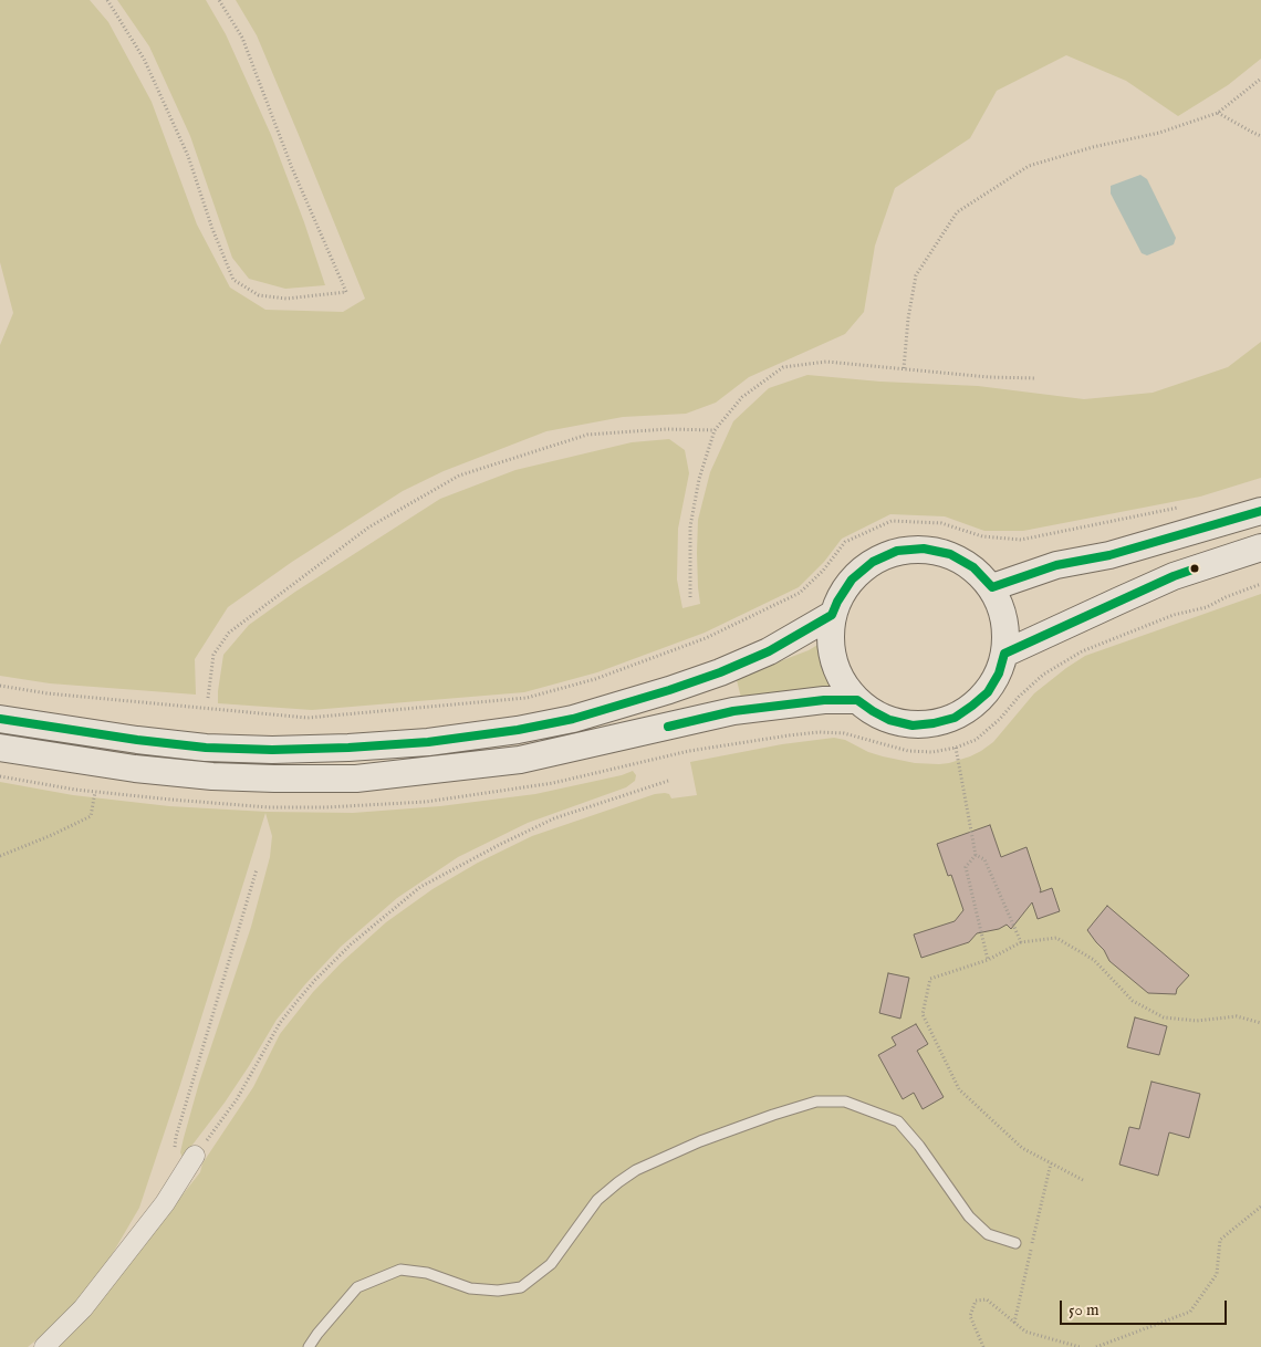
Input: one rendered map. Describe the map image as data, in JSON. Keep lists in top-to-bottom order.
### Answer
{
  "scale_bar": "50 m"
}
